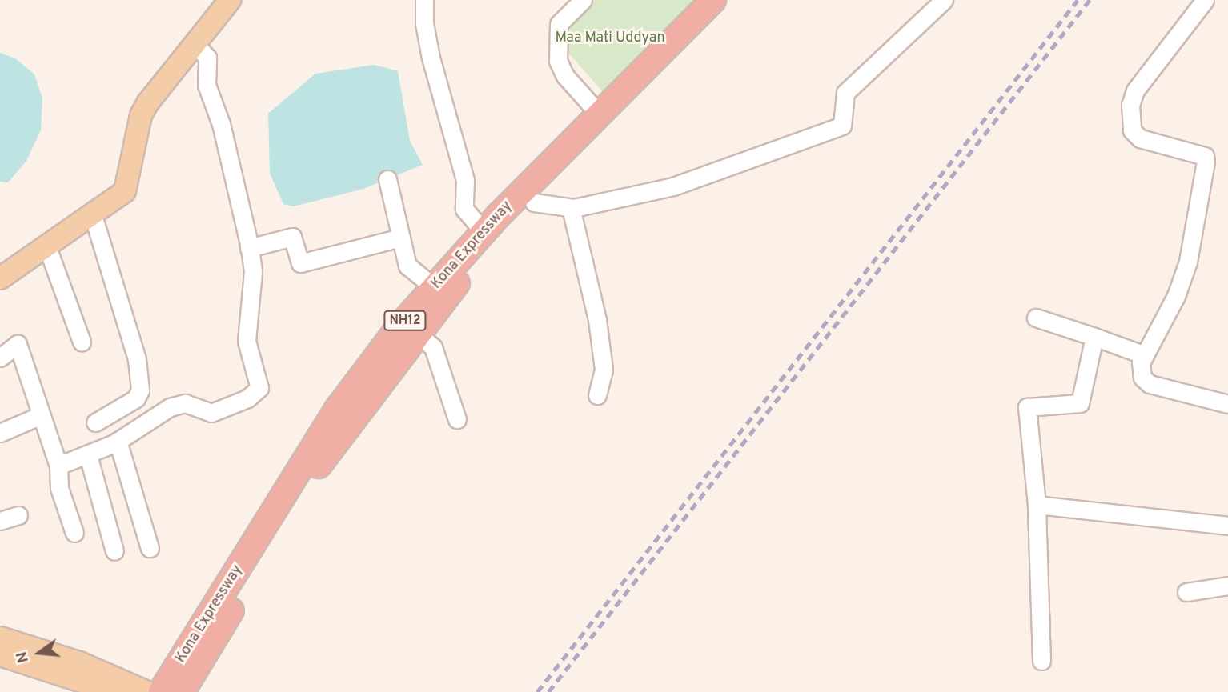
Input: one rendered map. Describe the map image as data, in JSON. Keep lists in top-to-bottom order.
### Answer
{
  "streets": {
    "highway": ["Kona Expressway", "NH12"]
  },
  "parks": ["Maa Mati Uddyan"],
  "north": "left"
}
